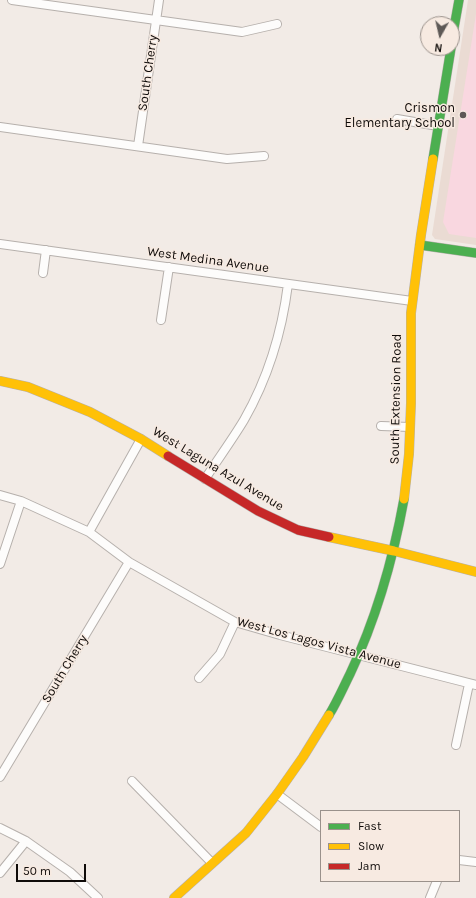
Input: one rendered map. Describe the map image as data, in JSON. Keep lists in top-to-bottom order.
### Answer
{
  "streets": {
    "street": [
      "South Cherry",
      "West Medina Avenue",
      "South Extension Road",
      "West Laguna Azul Avenue",
      "West Los Lagos Vista Avenue"
    ]
  },
  "crossings": [
    ["South Cherry", "West Los Lagos Vista Avenue"],
    ["West Medina Avenue", "South Extension Road"],
    ["South Extension Road", "West Laguna Azul Avenue"],
    ["South Extension Road", "West Los Lagos Vista Avenue"]
  ],
  "places": ["Crismon Elementary School"],
  "legend": ["Fast", "Slow", "Jam"],
  "scale_bar": "50 m",
  "north": "bottom"
}
